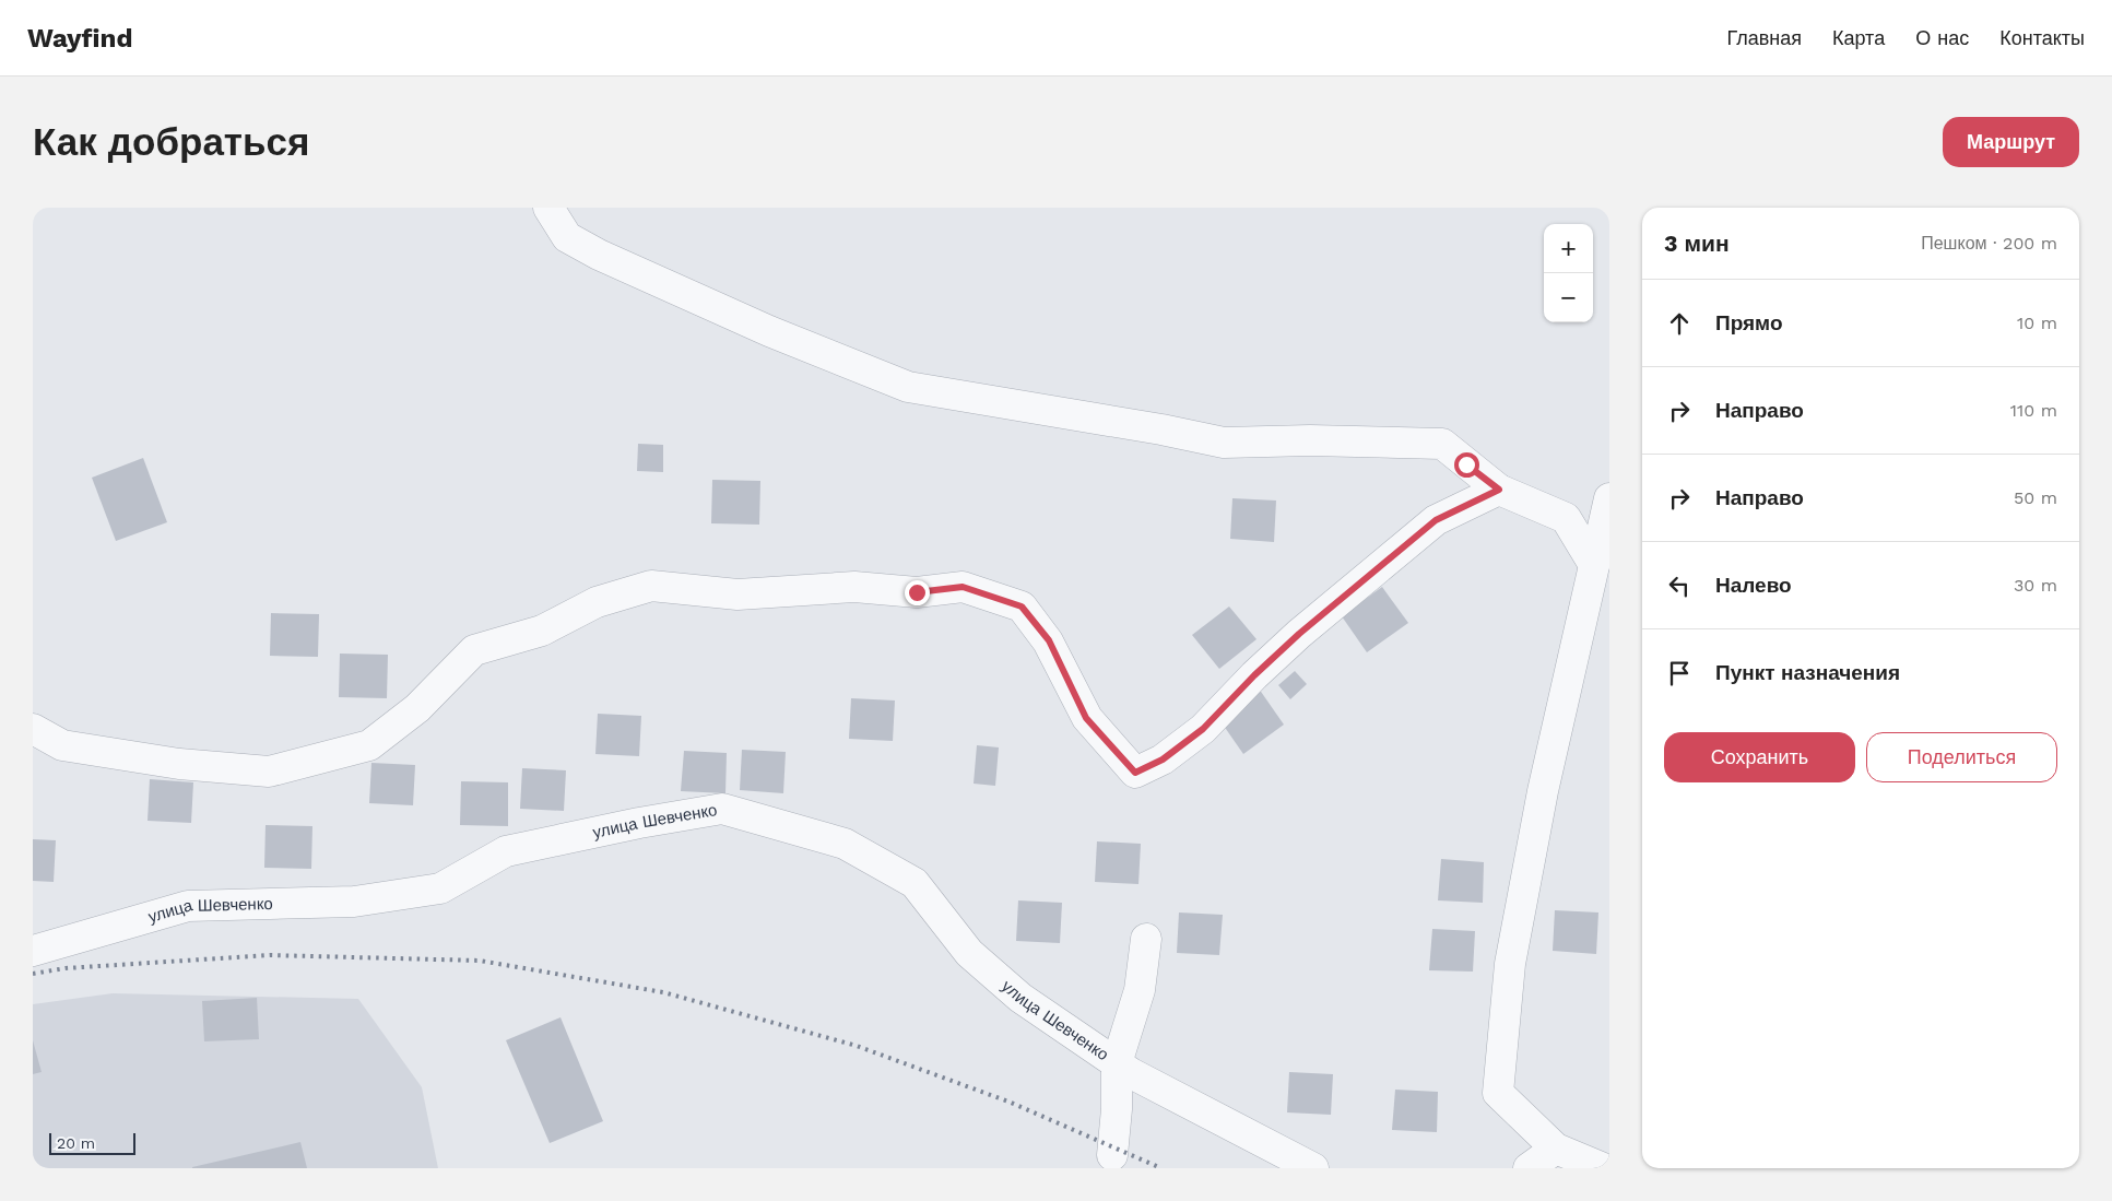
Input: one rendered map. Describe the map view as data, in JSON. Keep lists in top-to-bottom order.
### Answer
{
  "streets": {
    "street": ["улица Шевченко"]
  },
  "scale_bar": "20 m",
  "page": {
    "header": "Wayfind",
    "nav": [
      "Главная",
      "Карта",
      "О нас",
      "Контакты"
    ],
    "buttons": [
      "Маршрут",
      ["Сохранить", "Поделиться"]
    ],
    "title": "Как добраться",
    "heading": ["3 мин", "Пешком · 200 m"],
    "map_buttons": ["+", "−"],
    "list": [
      ["Прямо", "10 m"],
      ["Направо", "110 m"],
      ["Направо", "50 m"],
      ["Налево", "30 m"],
      "Пункт назначения"
    ],
    "scale": "20 m"
  }
}
